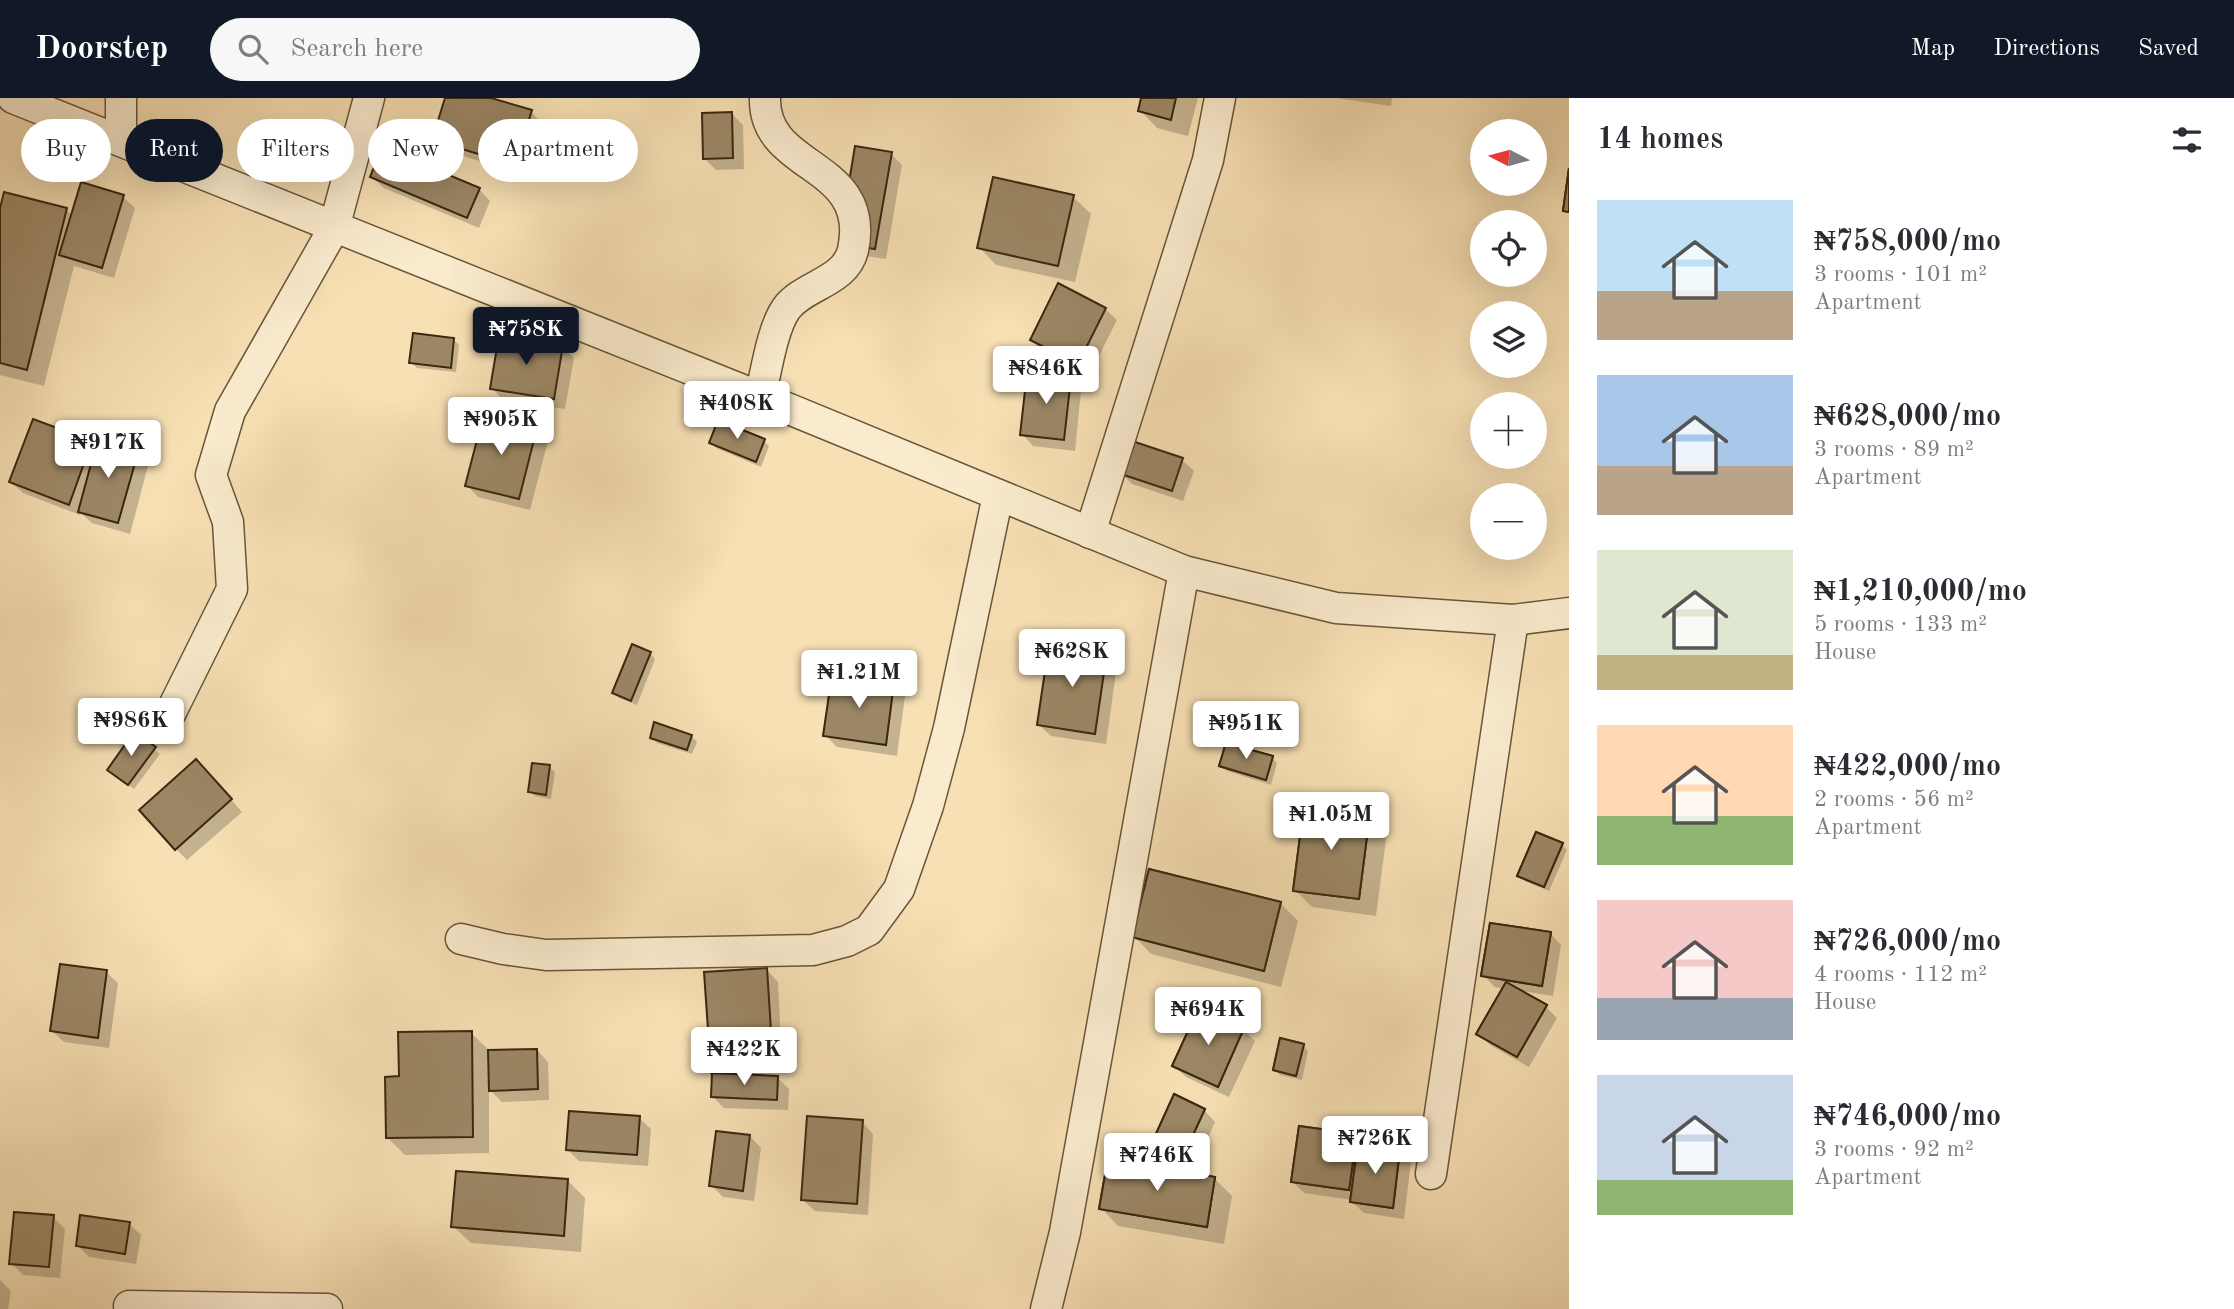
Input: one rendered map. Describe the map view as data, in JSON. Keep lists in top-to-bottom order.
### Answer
{
  "north": "left",
  "page": {
    "header": "Doorstep",
    "search": "Search here",
    "nav": ["Map", "Directions", "Saved"],
    "heading": "14 homes",
    "map_buttons": ["+", "−"],
    "chip": [
      "Buy",
      "Rent",
      "Filters",
      "New",
      "Apartment"
    ],
    "list": [
      {
        "name": "₦758,000/mo",
        "note": "3 rooms · 101 m² · Apartment"
      },
      {
        "name": "₦628,000/mo",
        "note": "3 rooms · 89 m² · Apartment"
      },
      {
        "name": "₦1,210,000/mo",
        "note": "5 rooms · 133 m² · House"
      },
      {
        "name": "₦422,000/mo",
        "note": "2 rooms · 56 m² · Apartment"
      },
      {
        "name": "₦726,000/mo",
        "note": "4 rooms · 112 m² · House"
      },
      {
        "name": "₦746,000/mo",
        "note": "3 rooms · 92 m² · Apartment"
      }
    ],
    "price": [
      "₦758K",
      "₦846K",
      "₦408K",
      "₦905K",
      "₦917K",
      "₦628K",
      "₦1.21M",
      "₦986K",
      "₦951K",
      "₦1.05M",
      "₦694K",
      "₦422K",
      "₦726K",
      "₦746K"
    ]
  }
}
